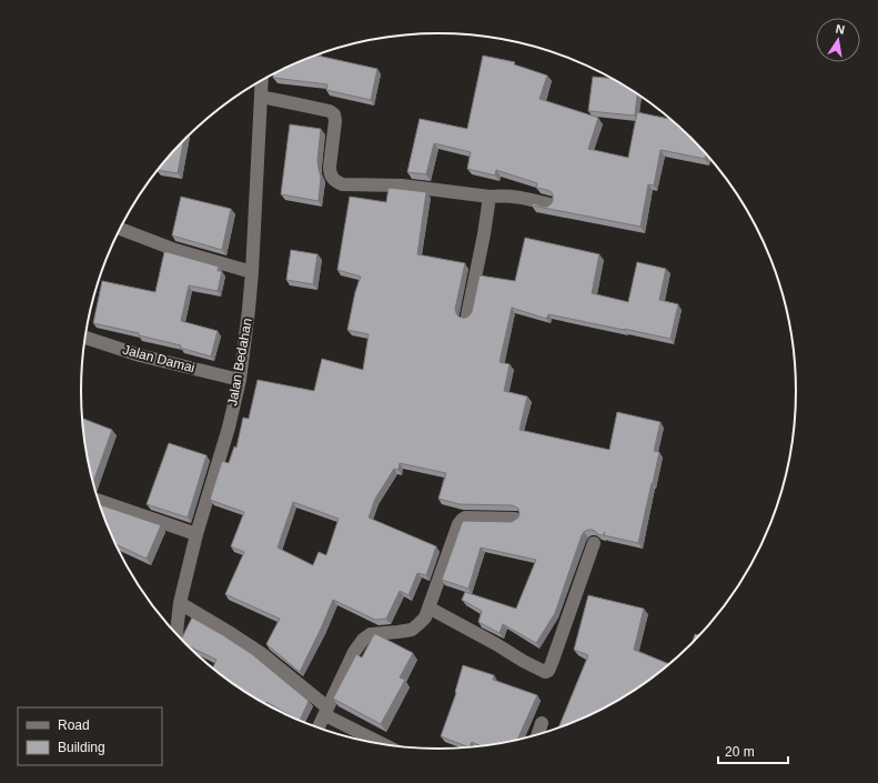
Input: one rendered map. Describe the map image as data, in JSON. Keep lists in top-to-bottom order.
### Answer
{
  "streets": {
    "street": ["Jalan Damai", "Jalan Bedahan"]
  },
  "crossings": [
    ["Jalan Damai", "Jalan Bedahan"]
  ],
  "legend": ["Road", "Building"],
  "scale_bar": "20 m",
  "north": "top"
}
